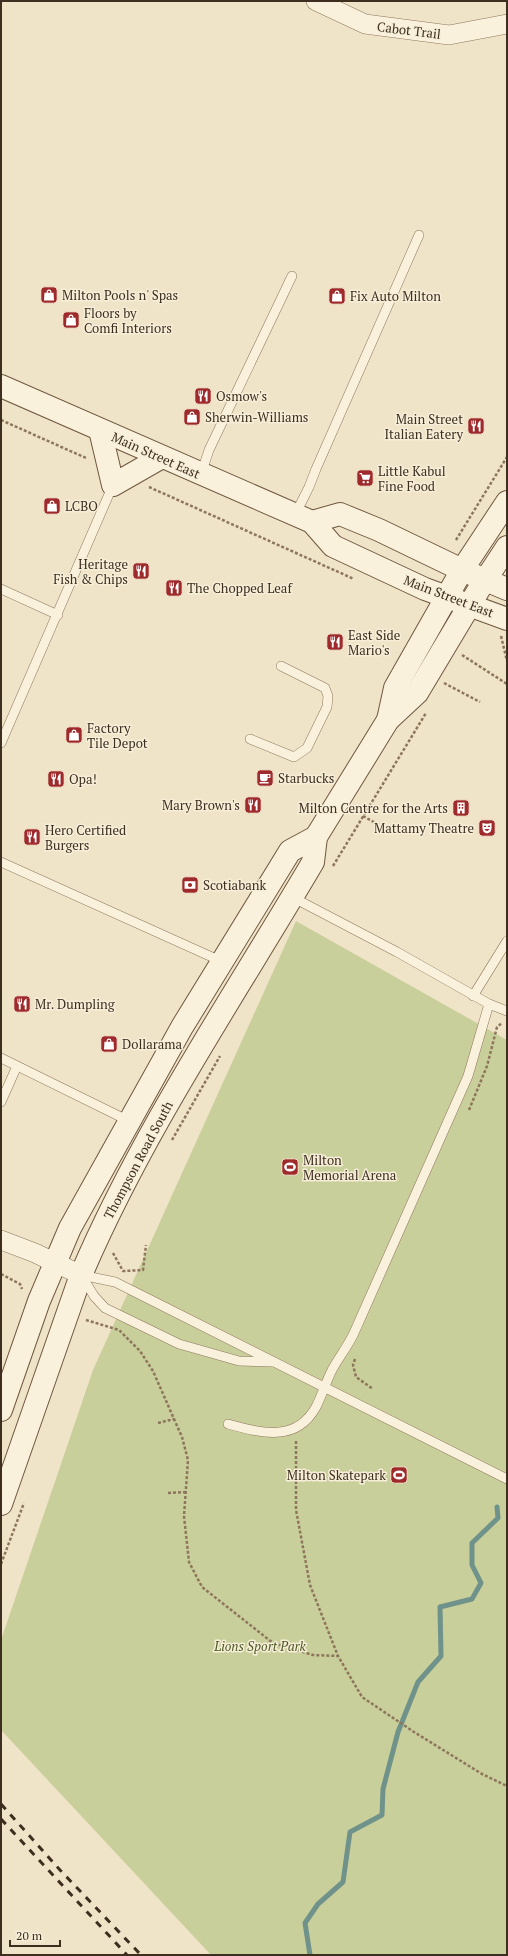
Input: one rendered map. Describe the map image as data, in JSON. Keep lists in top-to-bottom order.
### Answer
{
  "streets": {
    "main road": ["Main Street East", "Thompson Road South"],
    "street": ["Cabot Trail"]
  },
  "crossings": [
    ["Main Street East", "Thompson Road South"]
  ],
  "parks": ["Lions Sport Park"],
  "places": {
    "shop": [
      "Milton Pools n' Spas",
      "Fix Auto Milton",
      "Floors by Comfi Interiors",
      "Sherwin-Williams",
      "LCBO",
      "Factory Tile Depot",
      "Dollarama"
    ],
    "restaurant": [
      "Osmow's",
      "Main Street Italian Eatery",
      "Heritage Fish & Chips",
      "The Chopped Leaf",
      "East Side Mario's",
      "Opa!",
      "Mary Brown's",
      "Hero Certified Burgers",
      "Mr. Dumpling"
    ],
    "supermarket": ["Little Kabul Fine Food"],
    "cafe": ["Starbucks"],
    "building": ["Milton Centre for the Arts"],
    "theatre": ["Mattamy Theatre"],
    "bank": ["Scotiabank"],
    "sports": ["Milton Memorial Arena", "Milton Skatepark"]
  },
  "scale_bar": "20 m"
}
